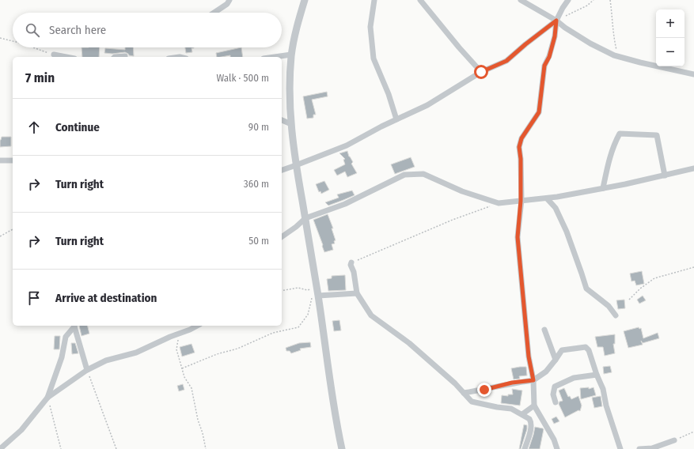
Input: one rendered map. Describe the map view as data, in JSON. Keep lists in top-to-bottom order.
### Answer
{
  "page": {
    "map_buttons": ["+", "−"],
    "search": "Search here",
    "heading": ["7 min", "Walk · 500 m"],
    "list": [
      ["Continue", "90 m"],
      ["Turn right", "360 m"],
      ["Turn right", "50 m"],
      "Arrive at destination"
    ]
  }
}
